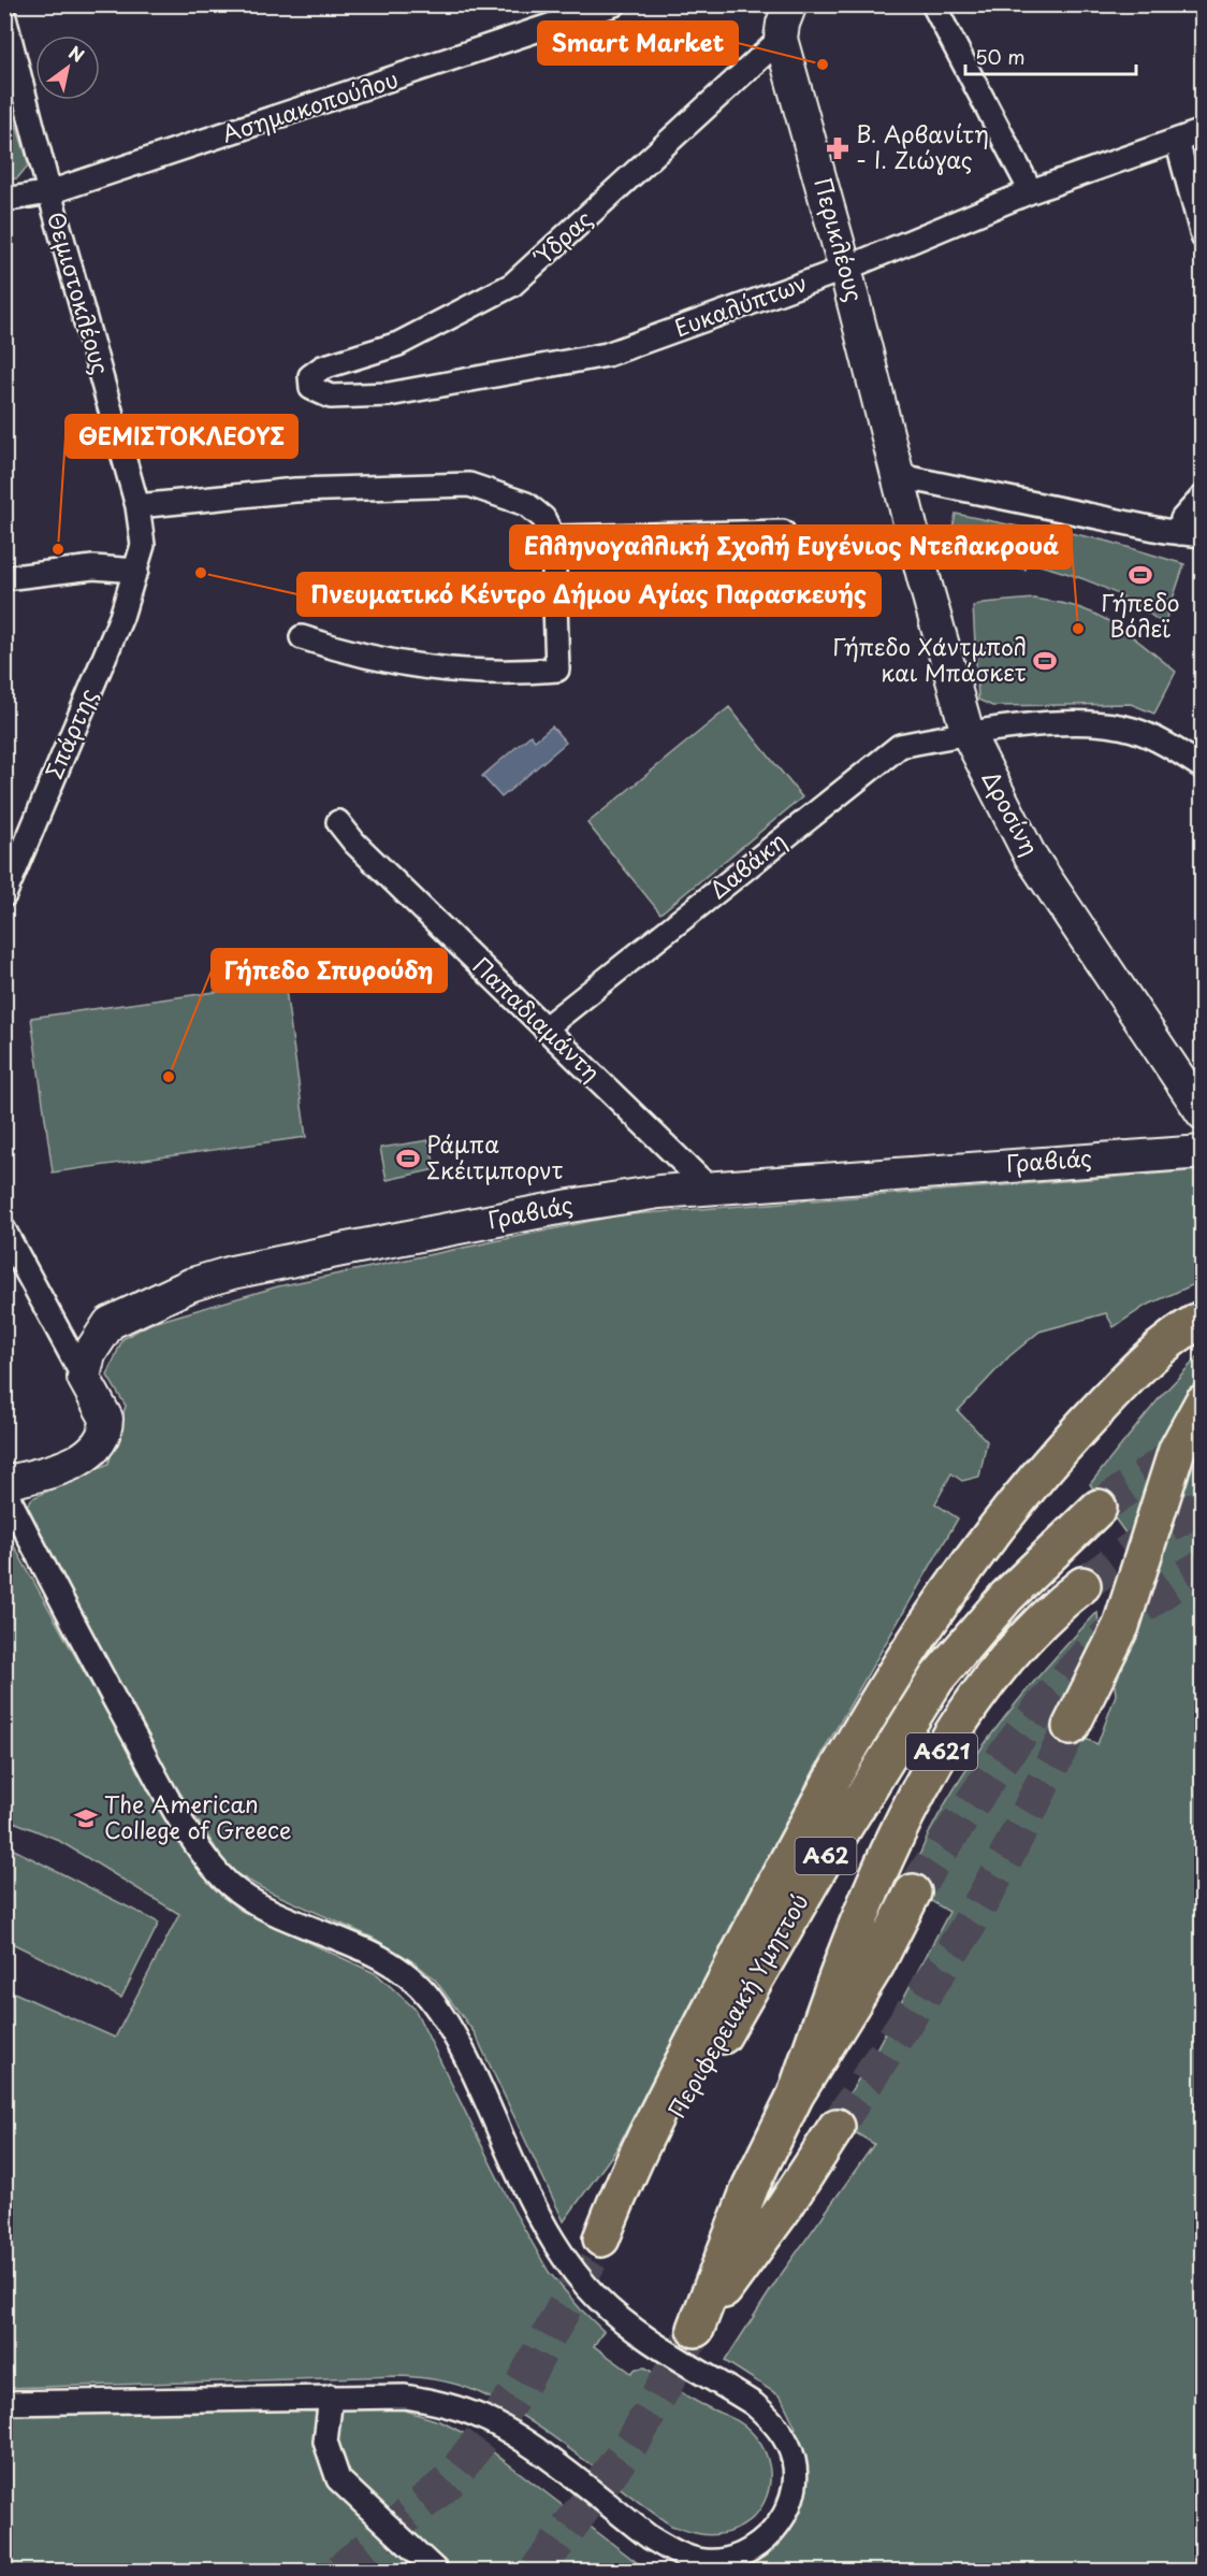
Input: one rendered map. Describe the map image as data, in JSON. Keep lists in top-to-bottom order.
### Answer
{
  "streets": {
    "highway": ["Α621", "Α62", "Περιφερειακή Υμηττού"],
    "street": [
      "Ασημακοπούλου",
      "Ύδρας",
      "Περικλέους",
      "Θεμιστοκλέους",
      "Ευκαλύπτων",
      "Σπάρτης",
      "Δροσίνη",
      "Δαβάκη",
      "Παπαδιαμάντη",
      "Γραβιάς"
    ]
  },
  "crossings": [
    ["Ασημακοπούλου", "Θεμιστοκλέους"],
    ["Ύδρας", "Περικλέους"],
    ["Ύδρας", "Ευκαλύπτων"],
    ["Περικλέους", "Ευκαλύπτων"],
    ["Περικλέους", "Δροσίνη"],
    ["Θεμιστοκλέους", "Σπάρτης"],
    ["Δροσίνη", "Δαβάκη"],
    ["Δαβάκη", "Παπαδιαμάντη"],
    ["Παπαδιαμάντη", "Γραβιάς"]
  ],
  "places": {
    "other": [
      "Smart Market",
      "ΘΕΜΙΣΤΟΚΛΕΟΥΣ",
      "Πνευματικό Κέντρο Δήμου Αγίας Παρασκευής",
      "Ελληνογαλλική Σχολή Ευγένιος Ντελακρουά",
      "Γήπεδο Σπυρούδη"
    ],
    "pharmacy": ["Β. Αρβανίτη - Ι. Ζιώγας"],
    "sports": ["Γήπεδο Βόλεϊ", "Γήπεδο Χάντμπολ και Μπάσκετ", "Ράμπα Σκέιτμπορντ"],
    "school or university": ["The American College of Greece"]
  },
  "scale_bar": "50 m",
  "north": "top right"
}
